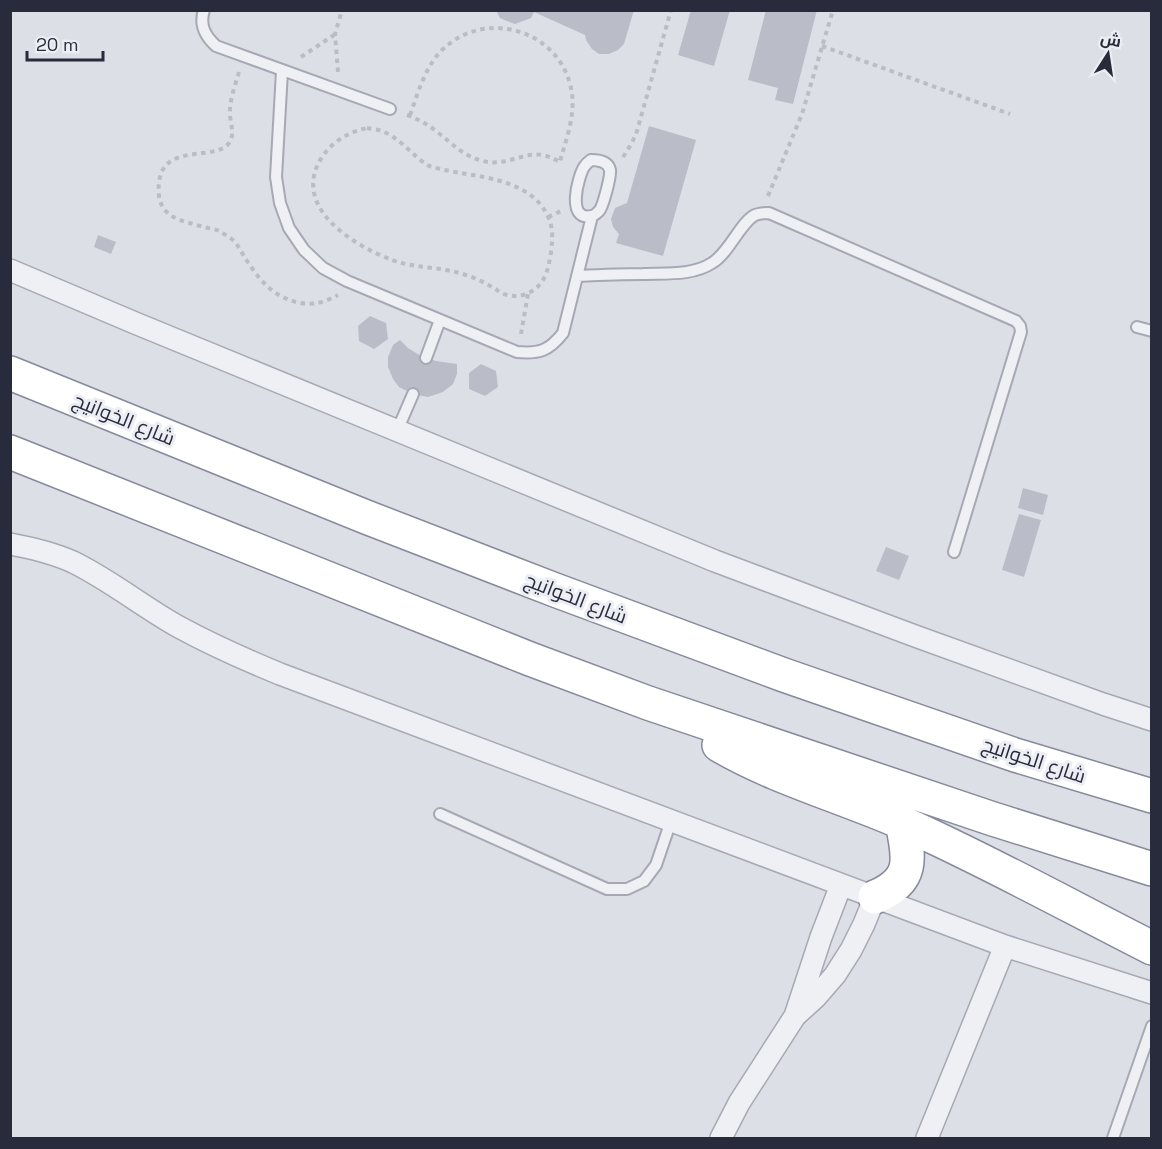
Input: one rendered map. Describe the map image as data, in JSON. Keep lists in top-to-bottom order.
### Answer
{
  "streets": {
    "highway": ["شارع الخوانيج"]
  },
  "scale_bar": "20 m",
  "north": "top"
}
